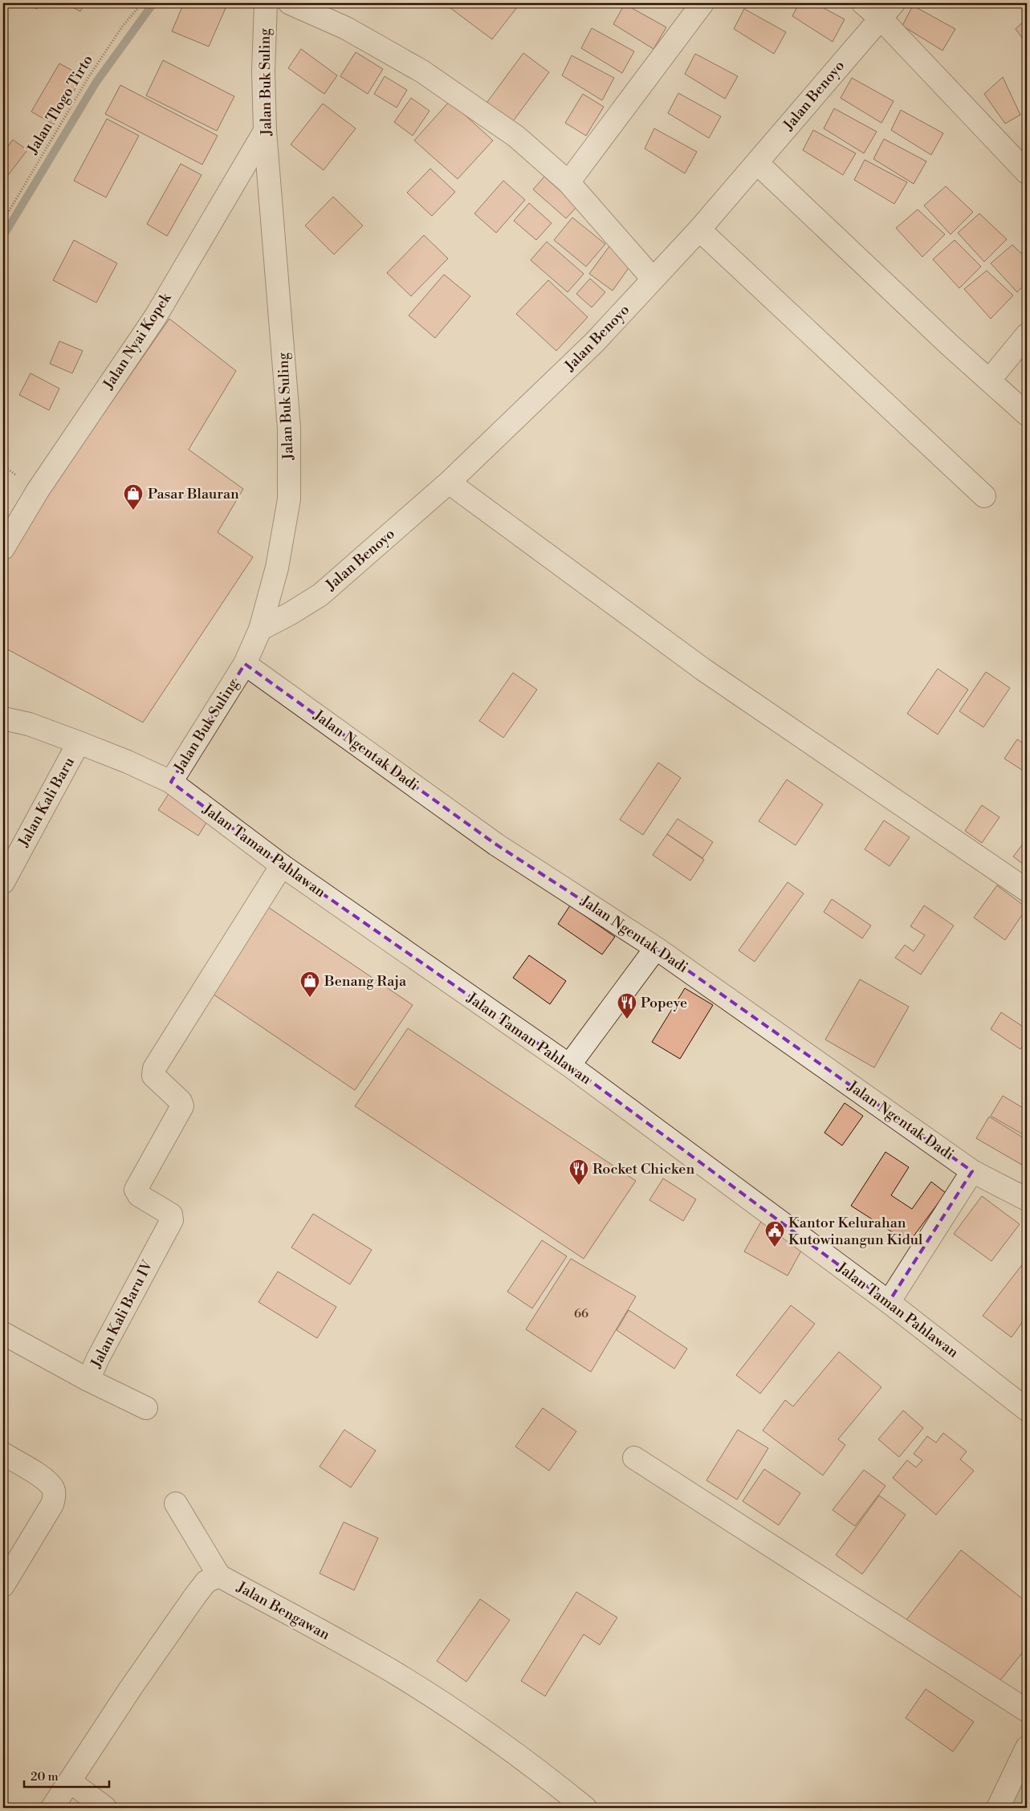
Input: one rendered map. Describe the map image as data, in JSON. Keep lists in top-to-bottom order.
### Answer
{
  "streets": {
    "street": [
      "Jalan Buk Suling",
      "Jalan Benoyo",
      "Jalan Nyai Kopek",
      "Jalan Ngentak Dadi",
      "Jalan Kali Baru",
      "Jalan Taman Pahlawan",
      "Jalan Kali Baru IV",
      "Jalan Bengawan"
    ],
    "path": ["Jalan Tlogo Tirto"]
  },
  "crossings": [
    ["Jalan Buk Suling", "Jalan Benoyo"],
    ["Jalan Buk Suling", "Jalan Nyai Kopek"],
    ["Jalan Buk Suling", "Jalan Ngentak Dadi"],
    ["Jalan Buk Suling", "Jalan Taman Pahlawan"],
    ["Jalan Kali Baru", "Jalan Taman Pahlawan"],
    ["Jalan Taman Pahlawan", "Jalan Kali Baru IV"]
  ],
  "places": {
    "shop": ["Pasar Blauran", "Benang Raja"],
    "restaurant": ["Popeye", "Rocket Chicken"],
    "public building": ["Kantor Kelurahan Kutowinangun Kidul"]
  },
  "house_numbers": ["66"],
  "scale_bar": "20 m"
}
